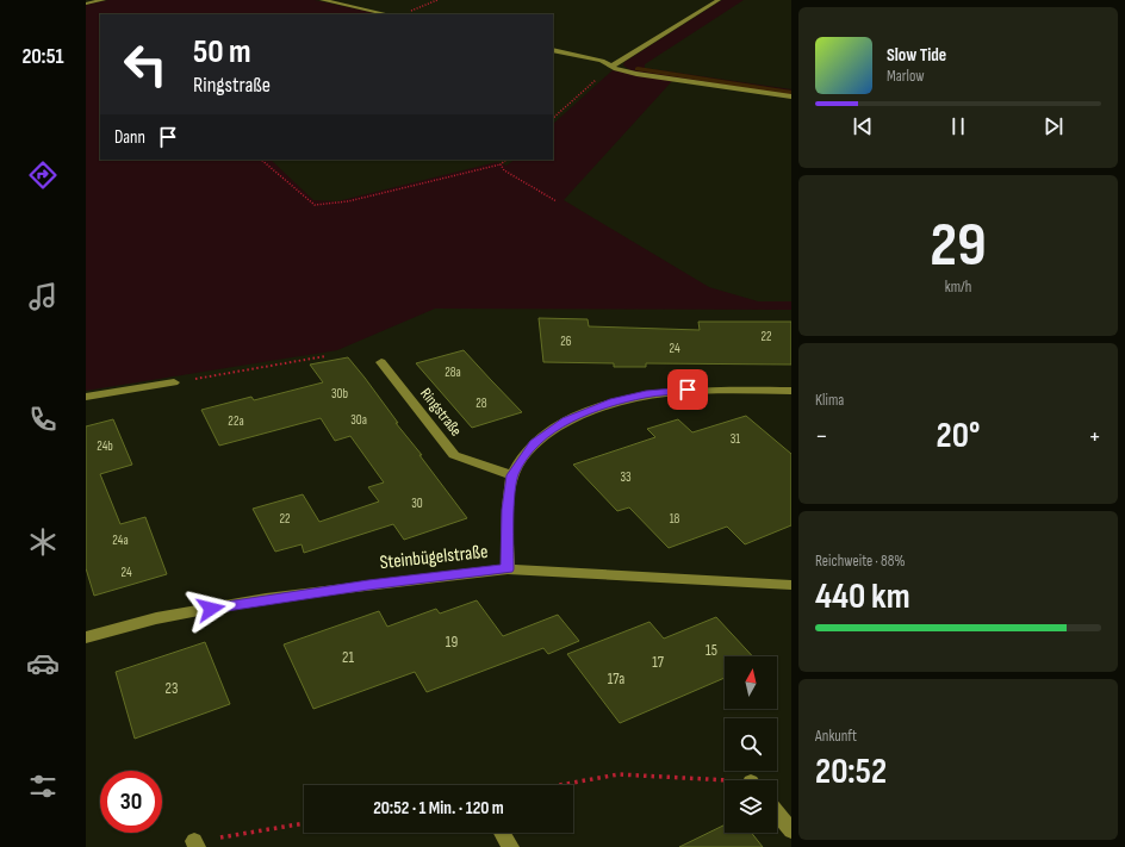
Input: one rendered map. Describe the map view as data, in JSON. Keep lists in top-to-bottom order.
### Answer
{
  "streets": {
    "street": ["Ringstraße", "Steinbügelstraße"]
  },
  "house_numbers": [
    "22",
    "26",
    "24",
    "28a",
    "30b",
    "28",
    "30a",
    "22a",
    "31",
    "24b",
    "33",
    "30",
    "22",
    "18",
    "24a",
    "24",
    "19",
    "15",
    "21",
    "17",
    "17a",
    "23"
  ],
  "north": "top",
  "page": {
    "tabs": "20:51",
    "turn": ["50 m", "Ringstraße"],
    "song": ["Slow Tide", "Marlow"],
    "then": "Dann",
    "tile": [
      ["29", "km/h"],
      "Klima",
      ["Reichweite · 88%", "440 km"],
      ["Ankunft", "20:52"]
    ],
    "heat": ["−", "20°", "+"],
    "limit": "30",
    "trip": "20:52 · 1 Min. · 120 m"
  }
}
